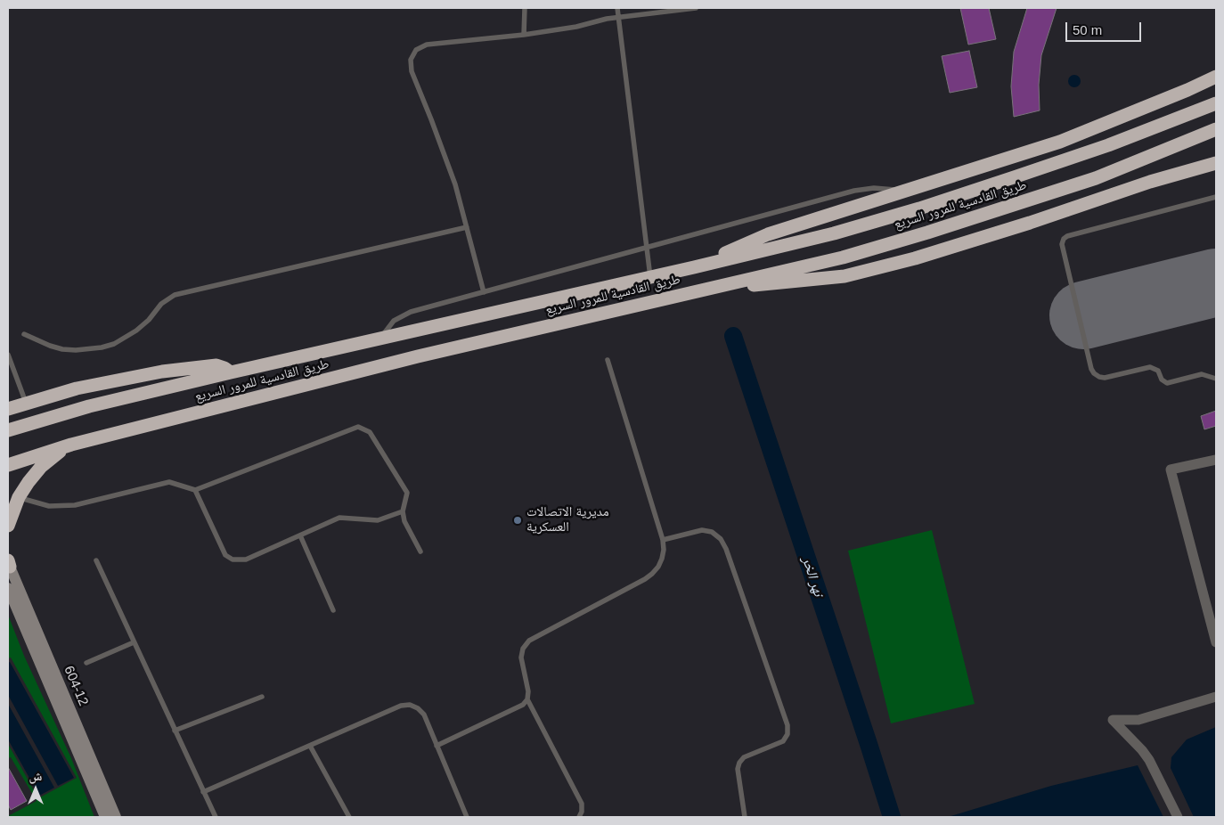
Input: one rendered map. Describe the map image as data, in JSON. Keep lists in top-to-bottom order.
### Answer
{
  "streets": {
    "highway": ["طريق القادسية للمرور السريع"],
    "main road": ["604-12"]
  },
  "water": ["نهر الخر"],
  "places": ["مديرية الاتصالات العسكرية"],
  "scale_bar": "50 m",
  "north": "top"
}
